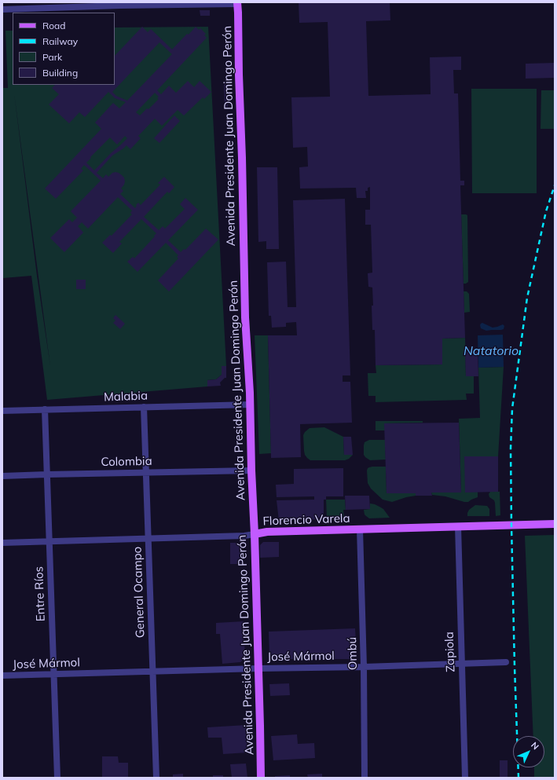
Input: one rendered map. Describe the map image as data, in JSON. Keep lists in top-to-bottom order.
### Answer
{
  "streets": {
    "main road": ["Avenida Presidente Juan Domingo Perón", "Florencio Varela"],
    "street": [
      "Malabia",
      "Colombia",
      "General Ocampo",
      "Entre Ríos",
      "Zapiola",
      "Ombú",
      "José Mármol"
    ]
  },
  "crossings": [
    ["Avenida Presidente Juan Domingo Perón", "Malabia"],
    ["Avenida Presidente Juan Domingo Perón", "Colombia"],
    ["Avenida Presidente Juan Domingo Perón", "Florencio Varela"],
    ["Avenida Presidente Juan Domingo Perón", "José Mármol"],
    ["Malabia", "General Ocampo"],
    ["Malabia", "Entre Ríos"],
    ["Colombia", "General Ocampo"],
    ["Colombia", "Entre Ríos"],
    ["Florencio Varela", "General Ocampo"],
    ["Florencio Varela", "Entre Ríos"],
    ["Florencio Varela", "Zapiola"],
    ["Florencio Varela", "Ombú"],
    ["General Ocampo", "José Mármol"],
    ["Entre Ríos", "José Mármol"],
    ["Zapiola", "José Mármol"],
    ["Ombú", "José Mármol"]
  ],
  "water": ["Natatorio"],
  "legend": [
    "Road",
    "Railway",
    "Park",
    "Building"
  ],
  "north": "top right"
}
